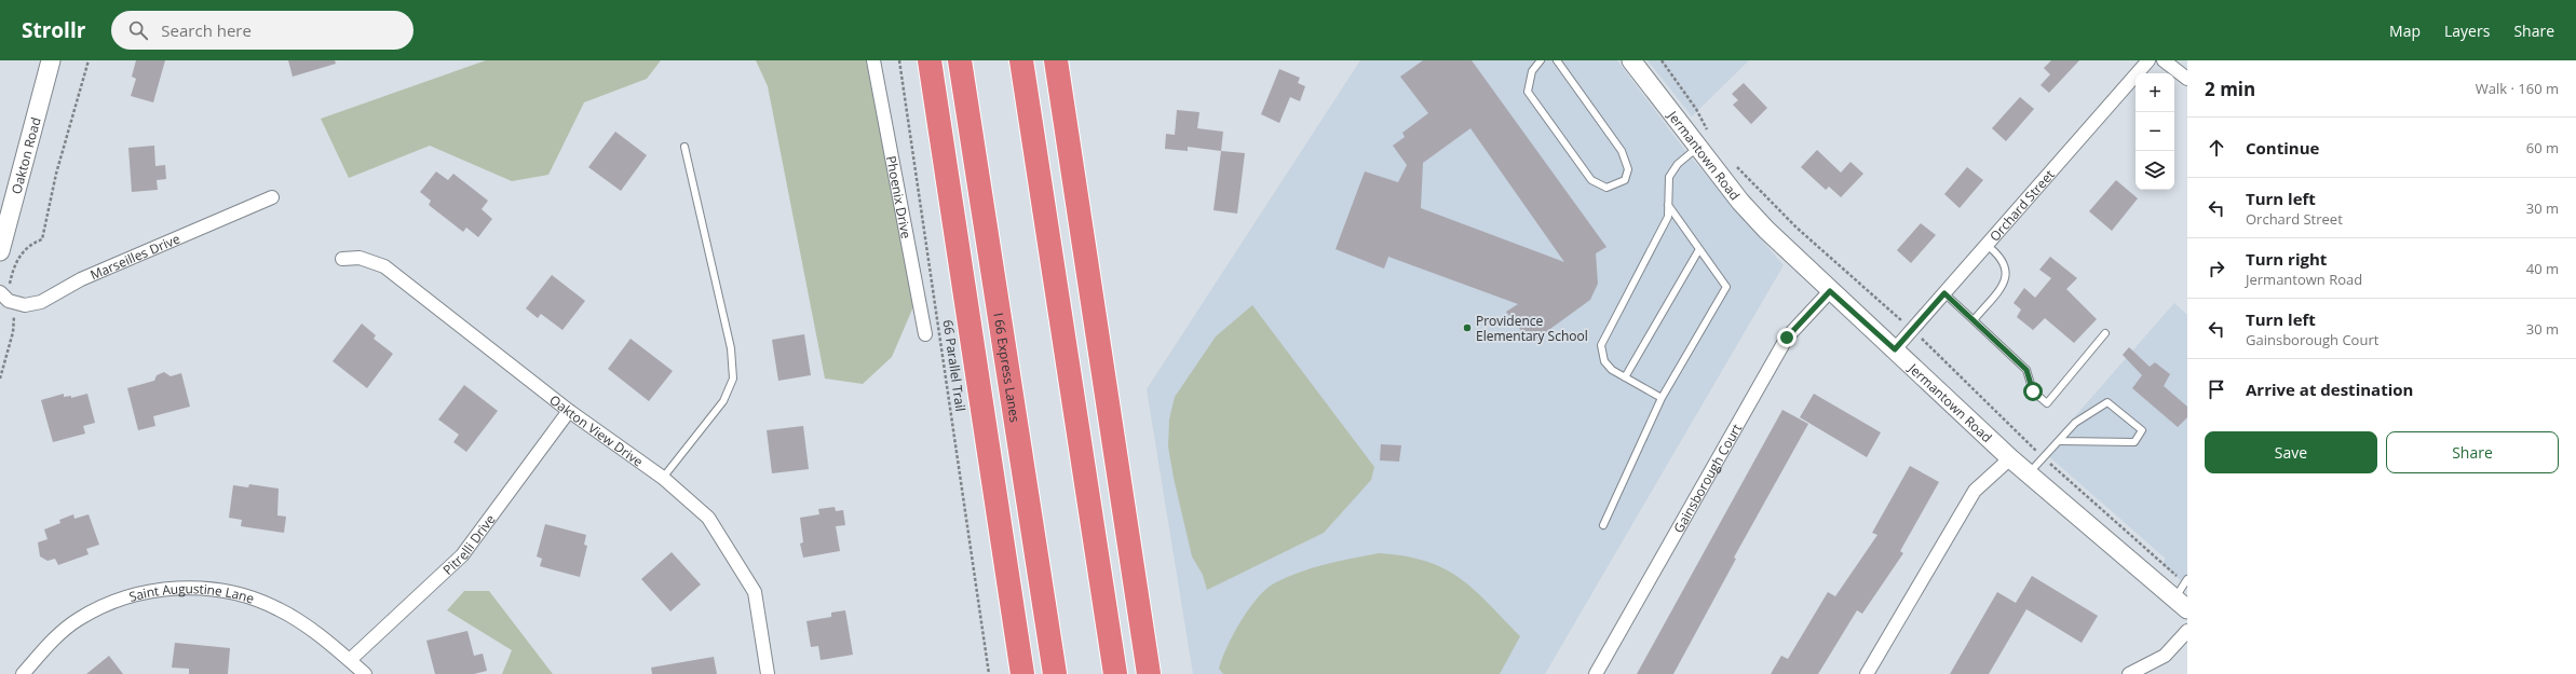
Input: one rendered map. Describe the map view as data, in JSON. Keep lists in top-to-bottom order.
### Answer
{
  "streets": {
    "highway": ["I 66 Express Lanes"],
    "main road": ["Oakton Road", "Jermantown Road"],
    "street": [
      "Phoenix Drive",
      "Orchard Street",
      "Marseilles Drive",
      "Oakton View Drive",
      "Gainsborough Court",
      "Pitrelli Drive",
      "Saint Augustine Lane"
    ],
    "path": ["66 Parallel Trail"]
  },
  "crossings": [
    ["Jermantown Road", "Orchard Street"],
    ["Jermantown Road", "Gainsborough Court"],
    ["Oakton View Drive", "Pitrelli Drive"],
    ["Pitrelli Drive", "Saint Augustine Lane"]
  ],
  "places": ["Providence Elementary School"],
  "page": {
    "header": "Strollr",
    "search": "Search here",
    "nav": ["Map", "Layers", "Share"],
    "heading": ["2 min", "Walk · 160 m"],
    "map_buttons": ["+", "−"],
    "list": [
      ["Continue", "60 m"],
      ["Turn left", "Orchard Street", "30 m"],
      ["Turn right", "Jermantown Road", "40 m"],
      ["Turn left", "Gainsborough Court", "30 m"],
      "Arrive at destination"
    ],
    "buttons": ["Save", "Share"]
  }
}
